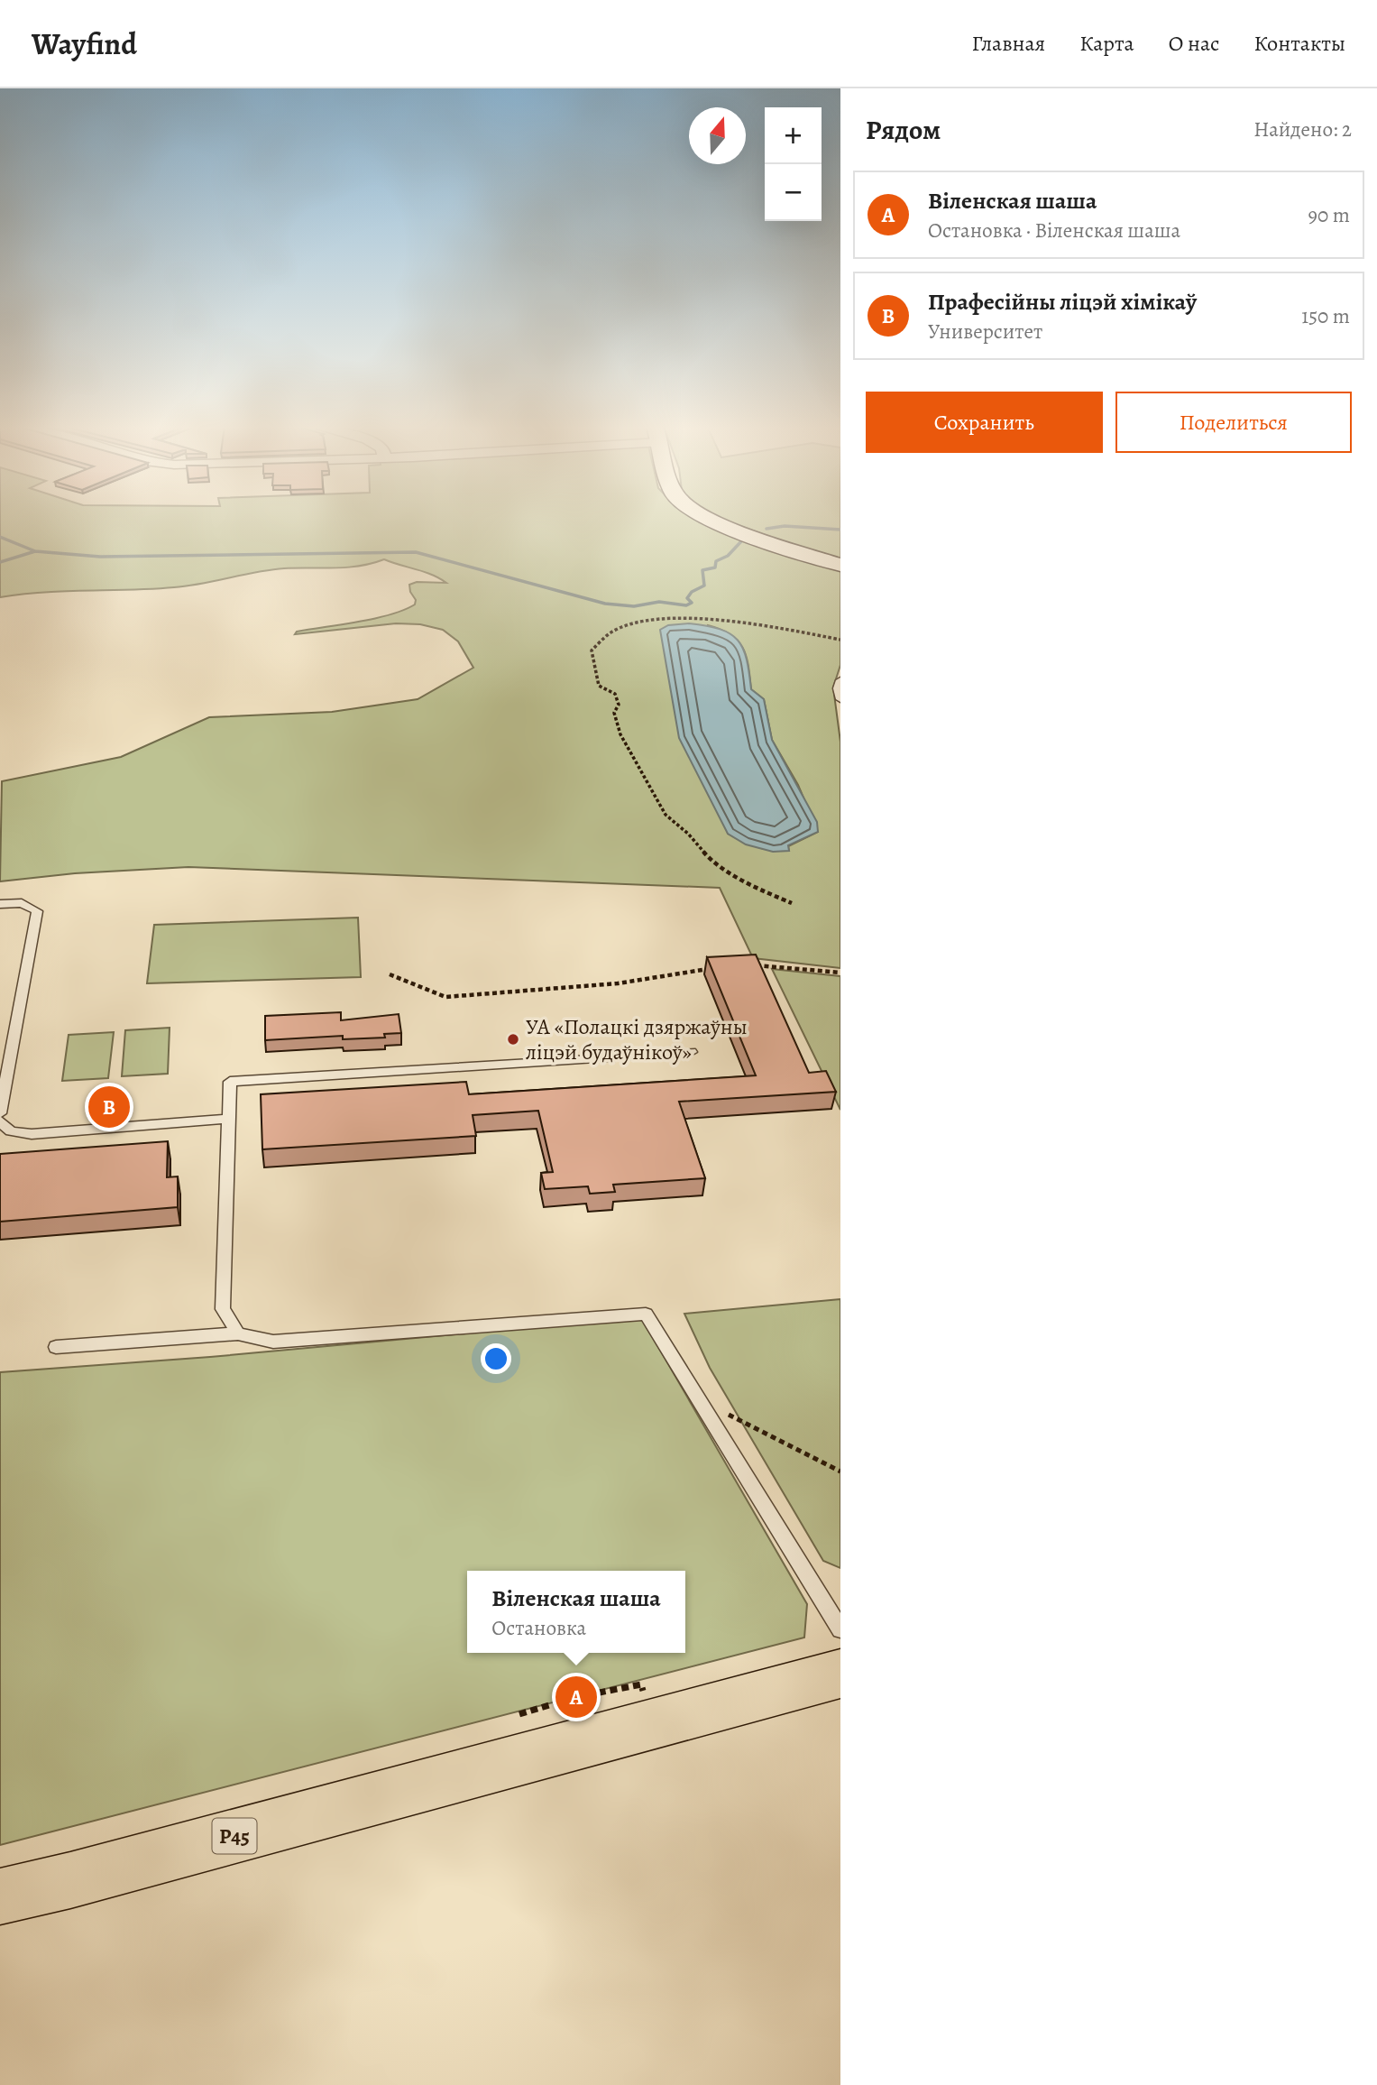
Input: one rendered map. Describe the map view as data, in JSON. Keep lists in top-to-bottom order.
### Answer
{
  "streets": {
    "main road": ["Р45"]
  },
  "places": ["УА «Полацкі дзяржаўны ліцэй будаўнікоў»"],
  "north": "top",
  "page": {
    "header": "Wayfind",
    "nav": [
      "Главная",
      "Карта",
      "О нас",
      "Контакты"
    ],
    "heading": ["Рядом", "Найдено: 2"],
    "map_buttons": ["+", "−"],
    "list": [
      {
        "mark": "A",
        "name": "Віленская шаша",
        "note": "Остановка · Віленская шаша",
        "value": "90 m"
      },
      {
        "mark": "B",
        "name": "Прафесійны ліцэй хімікаў",
        "note": "Университет",
        "value": "150 m"
      }
    ],
    "buttons": ["Сохранить", "Поделиться"],
    "pins": ["B", "A"],
    "popup": ["Віленская шаша", "Остановка"]
  }
}
